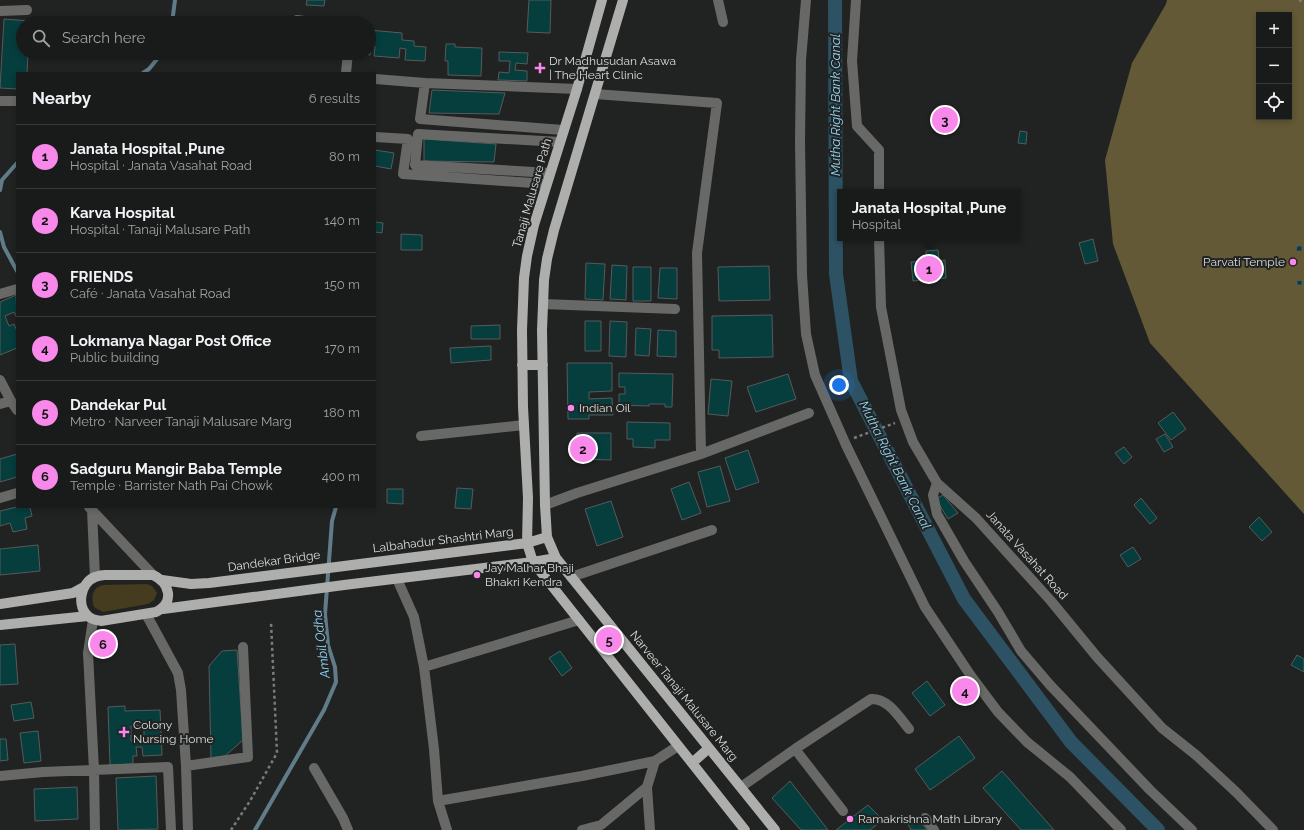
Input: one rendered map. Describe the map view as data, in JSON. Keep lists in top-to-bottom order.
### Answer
{
  "streets": {
    "main road": [
      "Tanaji Malusare Path",
      "Lalbahadur Shashtri Marg",
      "Dandekar Bridge",
      "Narveer Tanaji Malusare Marg"
    ],
    "street": ["Janata Vasahat Road"]
  },
  "crossings": [
    ["Tanaji Malusare Path", "Lalbahadur Shashtri Marg"],
    ["Lalbahadur Shashtri Marg", "Dandekar Bridge"],
    ["Lalbahadur Shashtri Marg", "Narveer Tanaji Malusare Marg"]
  ],
  "water": ["Mutha Right Bank Canal", "Ambil Odha"],
  "places": {
    "health": ["Dr Madhusudan Asawa | The Heart Clinic", "Colony Nursing Home"],
    "other": [
      "Parvati Temple",
      "Indian Oil",
      "Jay Malhar Bhaji Bhakri Kendra",
      "Ramakrishna Math Library"
    ]
  },
  "page": {
    "map_buttons": ["+", "−"],
    "search": "Search here",
    "heading": ["Nearby", "6 results"],
    "pins": [
      "3",
      "1",
      "2",
      "5",
      "6",
      "4"
    ],
    "list": [
      {
        "mark": "1",
        "name": "Janata Hospital ,Pune",
        "note": "Hospital · Janata Vasahat Road",
        "value": "80 m"
      },
      {
        "mark": "2",
        "name": "Karva Hospital",
        "note": "Hospital · Tanaji Malusare Path",
        "value": "140 m"
      },
      {
        "mark": "3",
        "name": "FRIENDS",
        "note": "Café · Janata Vasahat Road",
        "value": "150 m"
      },
      {
        "mark": "4",
        "name": "Lokmanya Nagar Post Office",
        "note": "Public building",
        "value": "170 m"
      },
      {
        "mark": "5",
        "name": "Dandekar Pul",
        "note": "Metro · Narveer Tanaji Malusare Marg",
        "value": "180 m"
      },
      {
        "mark": "6",
        "name": "Sadguru Mangir Baba Temple",
        "note": "Temple · Barrister Nath Pai Chowk",
        "value": "400 m"
      }
    ],
    "popup": ["Janata Hospital ,Pune", "Hospital"]
  }
}
